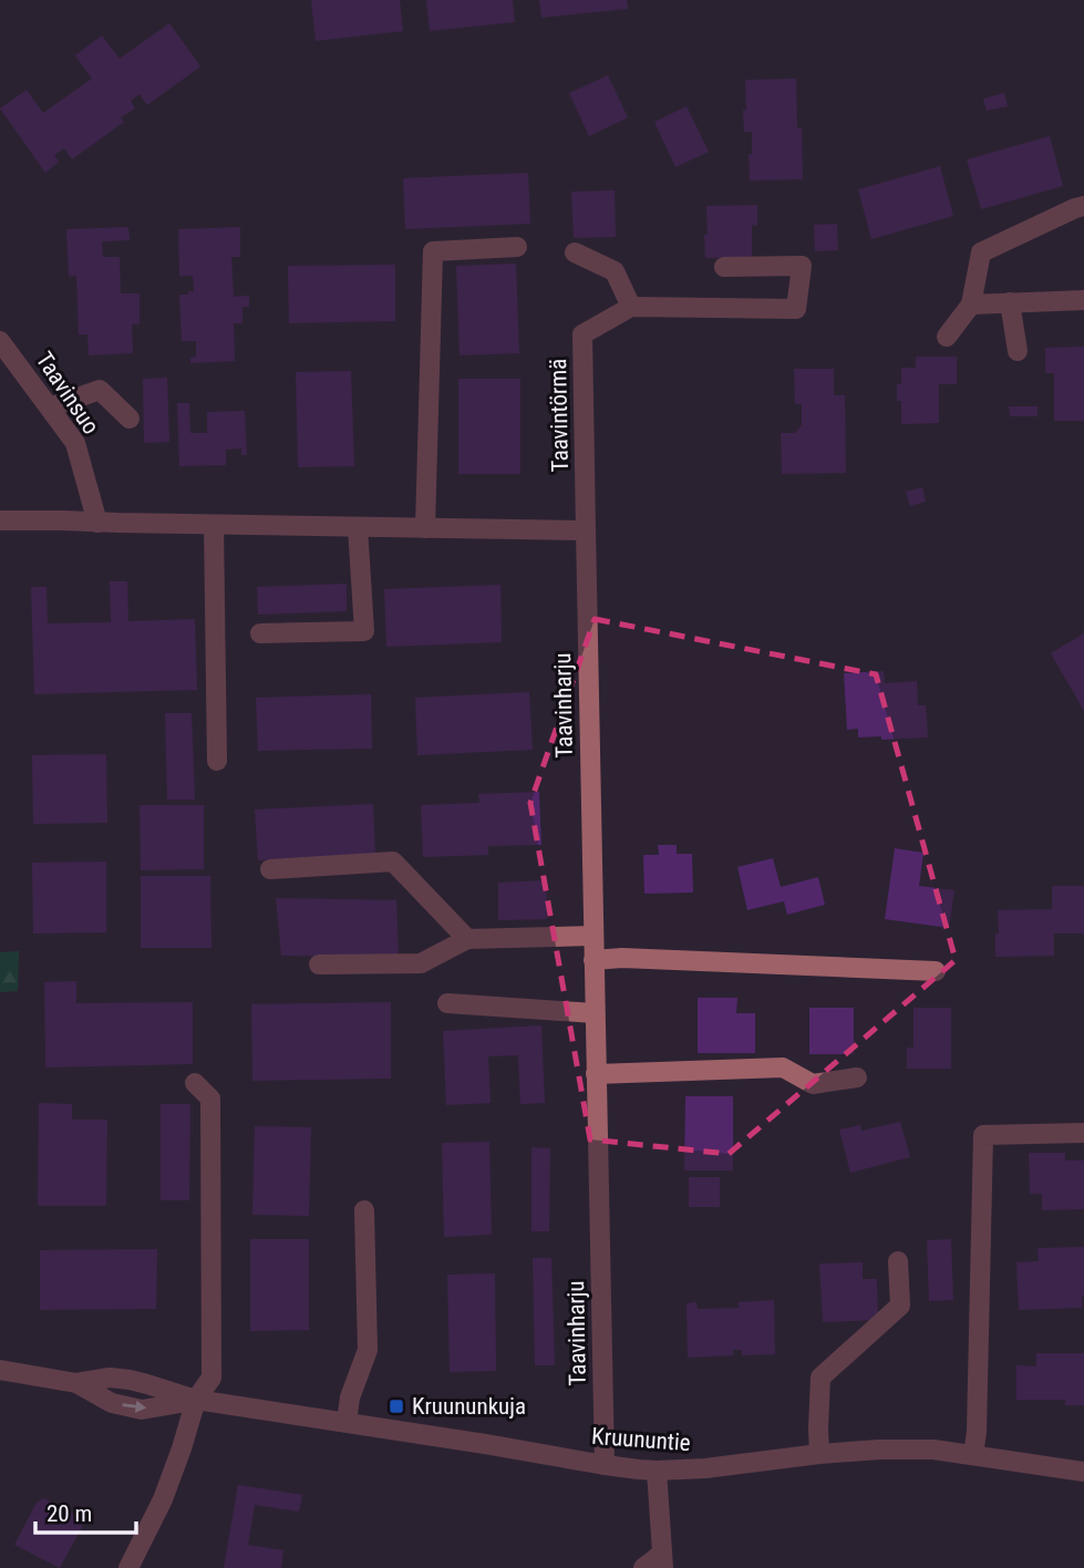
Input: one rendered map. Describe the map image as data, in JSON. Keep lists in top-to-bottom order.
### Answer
{
  "streets": {
    "street": [
      "Taavinsuo",
      "Taavintörmä",
      "Taavinharju",
      "Kruununtie"
    ]
  },
  "crossings": [
    ["Taavintörmä", "Taavinharju"],
    ["Taavinharju", "Kruununtie"]
  ],
  "places": {
    "transit": ["Kruununkuja"]
  },
  "scale_bar": "20 m"
}
